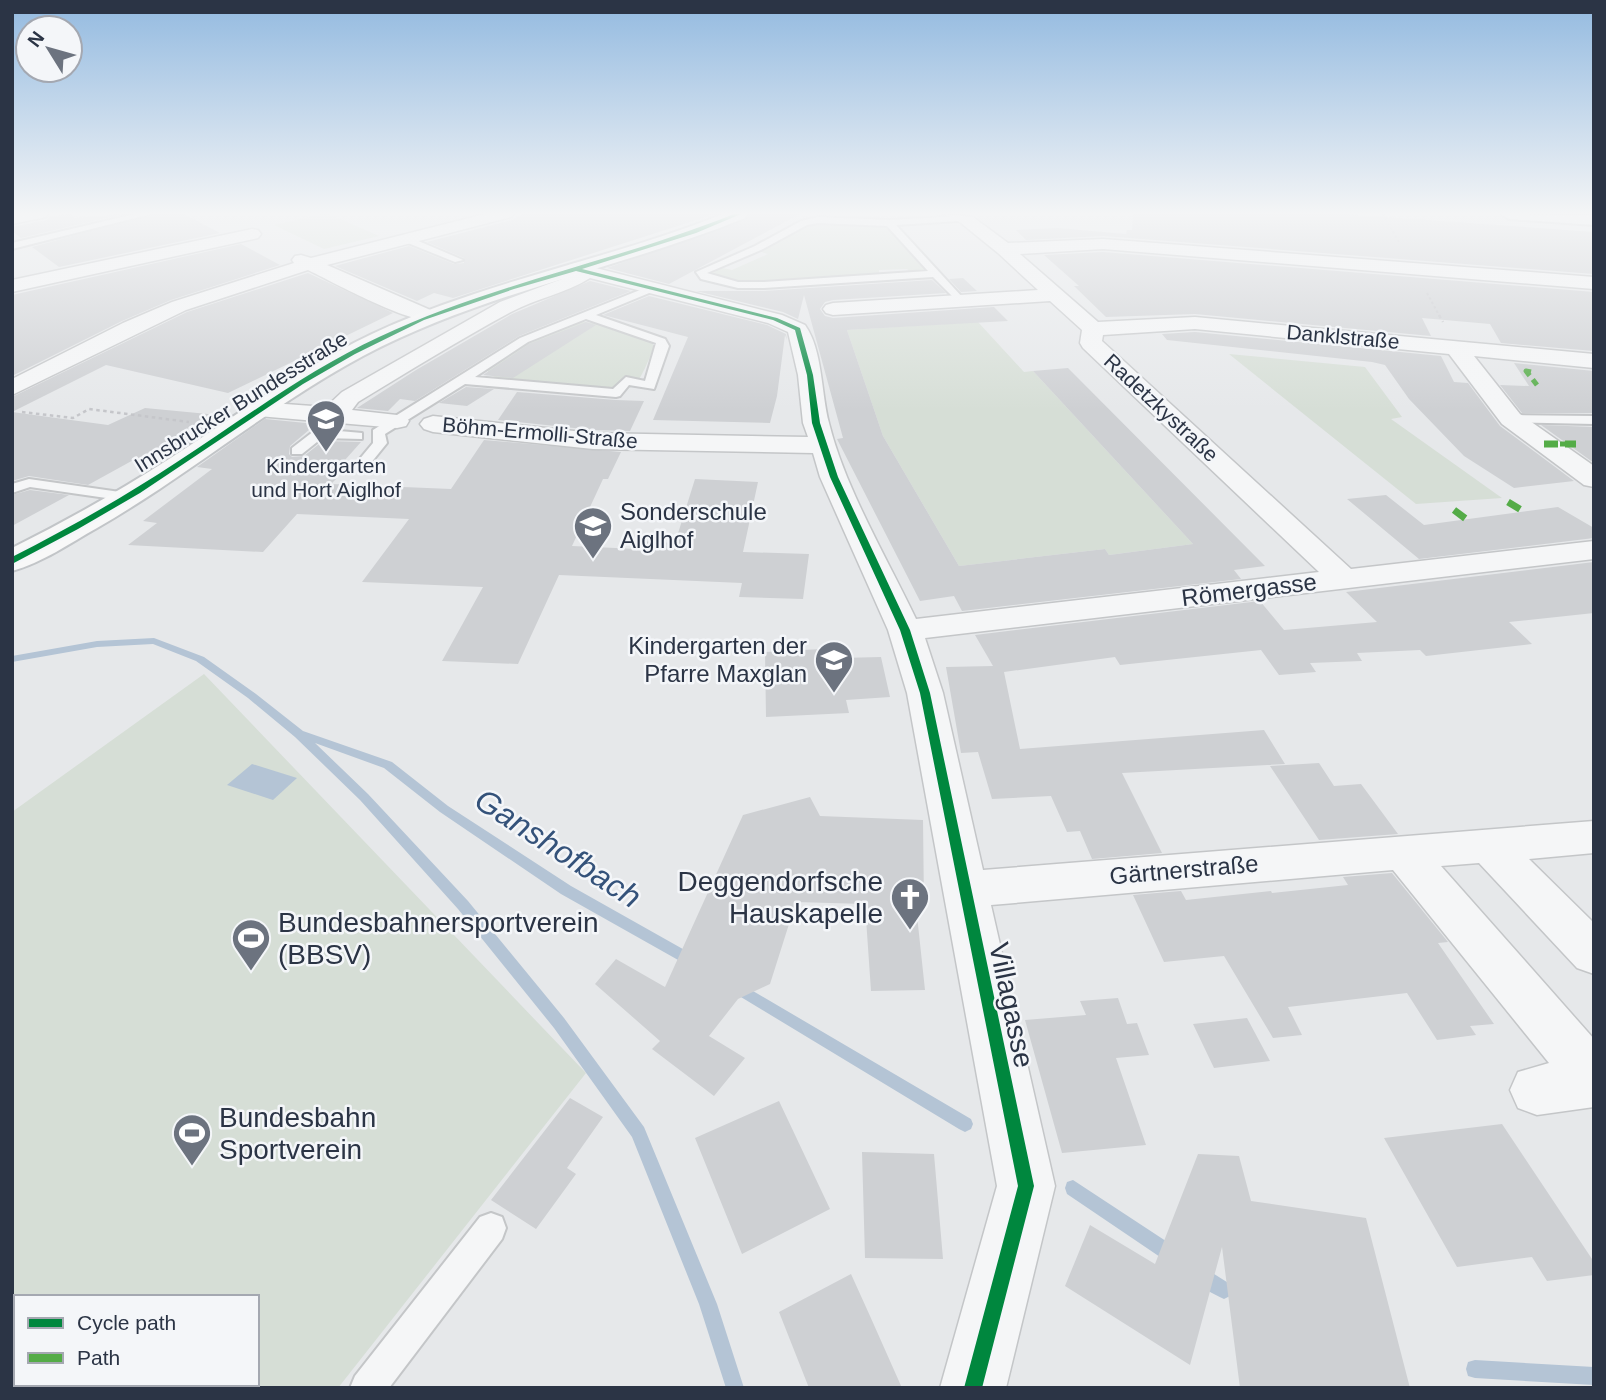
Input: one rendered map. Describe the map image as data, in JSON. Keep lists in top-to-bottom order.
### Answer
{
  "streets": {
    "main road": ["Innsbrucker Bundesstraße"],
    "street": [
      "Danklstraße",
      "Radetzkystraße",
      "Böhm-Ermolli-Straße",
      "Römergasse",
      "Gärtnerstraße",
      "Villagasse"
    ]
  },
  "crossings": [
    ["Danklstraße", "Radetzkystraße"],
    ["Radetzkystraße", "Römergasse"],
    ["Böhm-Ermolli-Straße", "Villagasse"],
    ["Römergasse", "Villagasse"],
    ["Gärtnerstraße", "Villagasse"]
  ],
  "water": ["Ganshofbach"],
  "places": {
    "school or university": ["Kindergarten und Hort Aiglhof", "Sonderschule Aiglhof", "Kindergarten der Pfarre Maxglan"],
    "church": ["Deggendorfsche Hauskapelle"],
    "sports": ["Bundesbahnersportverein (BBSV)", "Bundesbahn Sportverein"]
  },
  "legend": ["Cycle path", "Path"],
  "north": "top left"
}
